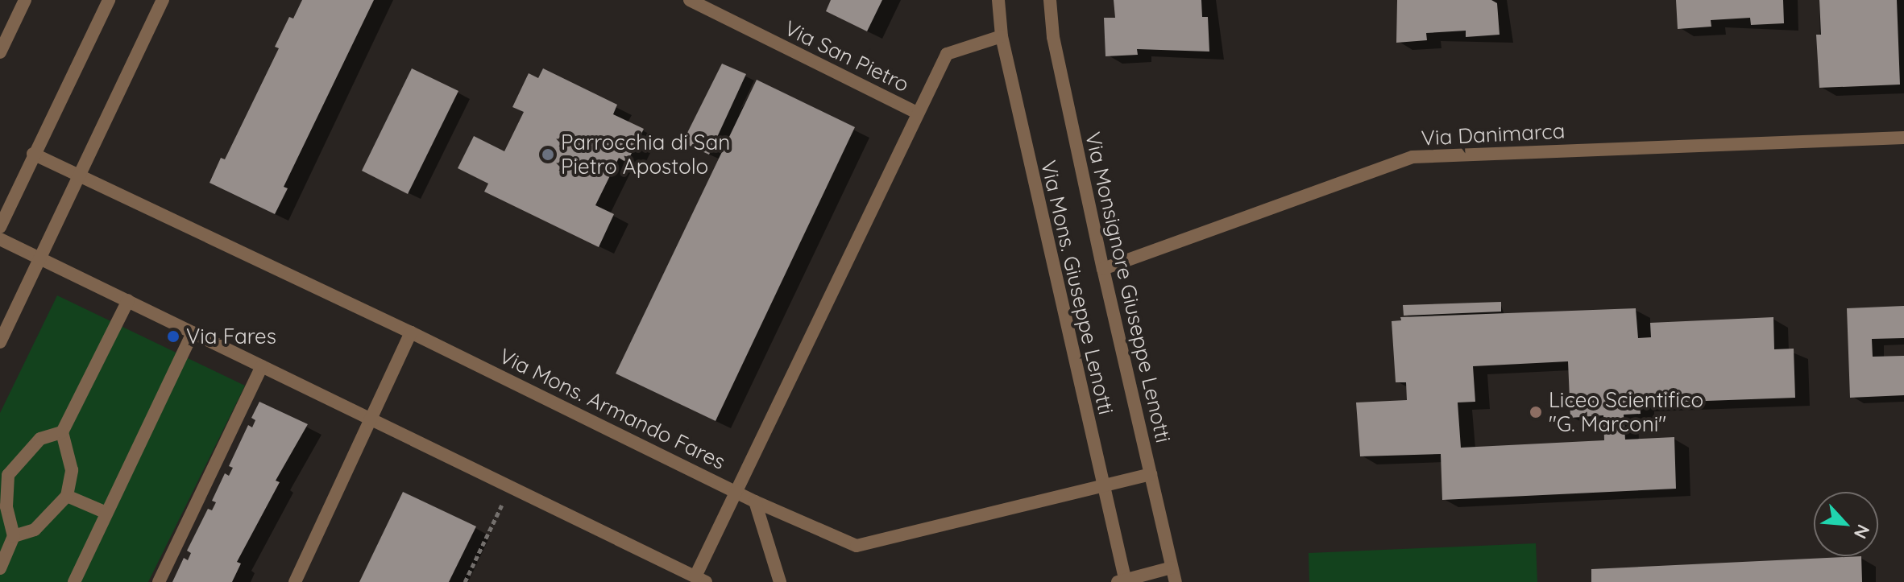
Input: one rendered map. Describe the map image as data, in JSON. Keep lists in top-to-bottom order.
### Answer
{
  "streets": {
    "street": [
      "Via San Pietro",
      "Via Danimarca",
      "Via Mons. Giuseppe Lenotti",
      "Via Monsignore Giuseppe Lenotti",
      "Via Mons. Armando Fares"
    ]
  },
  "crossings": [
    ["Via Danimarca", "Via Monsignore Giuseppe Lenotti"],
    ["Via Mons. Giuseppe Lenotti", "Via Mons. Armando Fares"],
    ["Via Monsignore Giuseppe Lenotti", "Via Mons. Armando Fares"]
  ],
  "places": ["Parrocchia di San Pietro Apostolo", "Via Fares", "Liceo Scientifico \"G. Marconi\""],
  "north": "bottom right"
}
